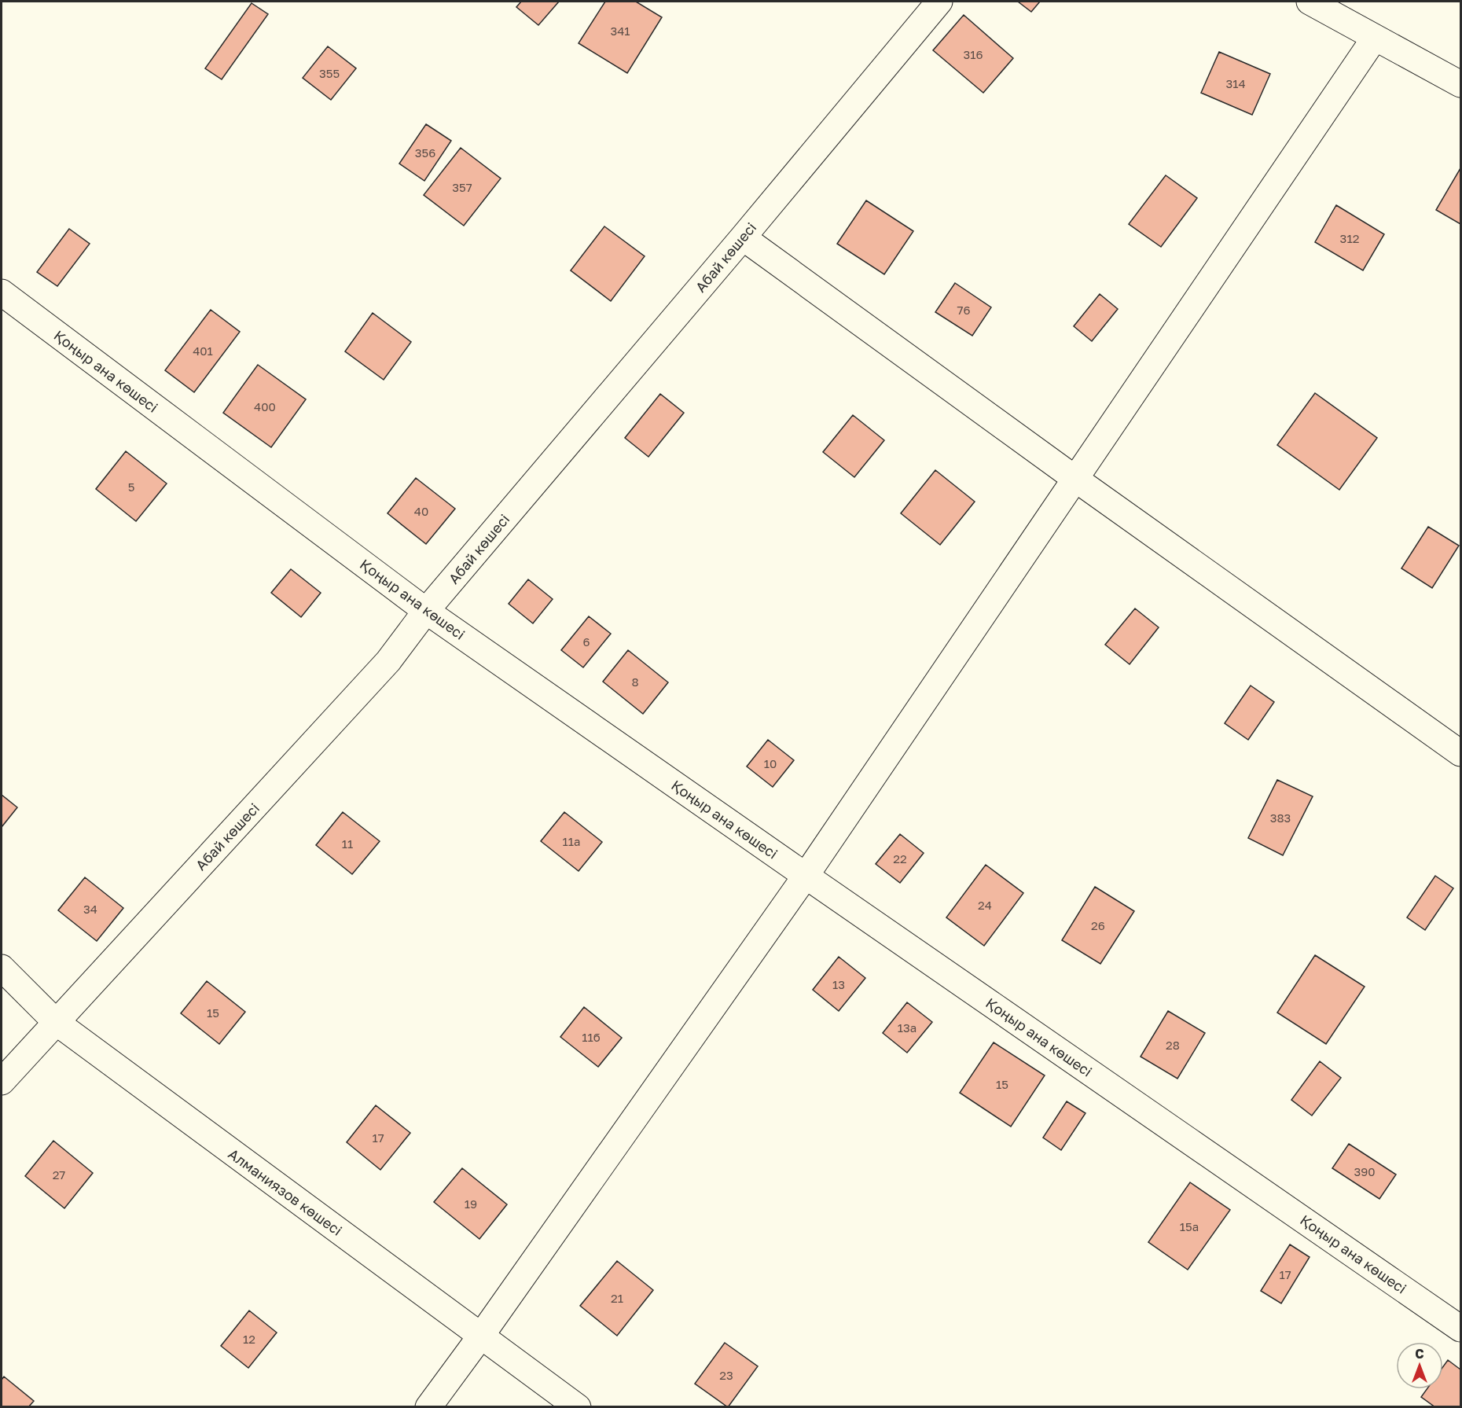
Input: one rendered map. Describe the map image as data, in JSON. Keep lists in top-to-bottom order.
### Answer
{
  "streets": {
    "street": ["Абай көшесі", "Қоңыр ана көшесі", "Алманиязов көшесі"]
  },
  "crossings": [
    ["Абай көшесі", "Қоңыр ана көшесі"],
    ["Абай көшесі", "Алманиязов көшесі"]
  ],
  "house_numbers": [
    "341",
    "316",
    "355",
    "314",
    "356",
    "357",
    "312",
    "76",
    "401",
    "400",
    "5",
    "40",
    "6",
    "8",
    "10",
    "383",
    "11а",
    "11",
    "22",
    "24",
    "34",
    "26",
    "13",
    "15",
    "13а",
    "11б",
    "28",
    "15",
    "17",
    "390",
    "27",
    "19",
    "15а",
    "17",
    "21",
    "12",
    "23"
  ],
  "north": "top"
}
